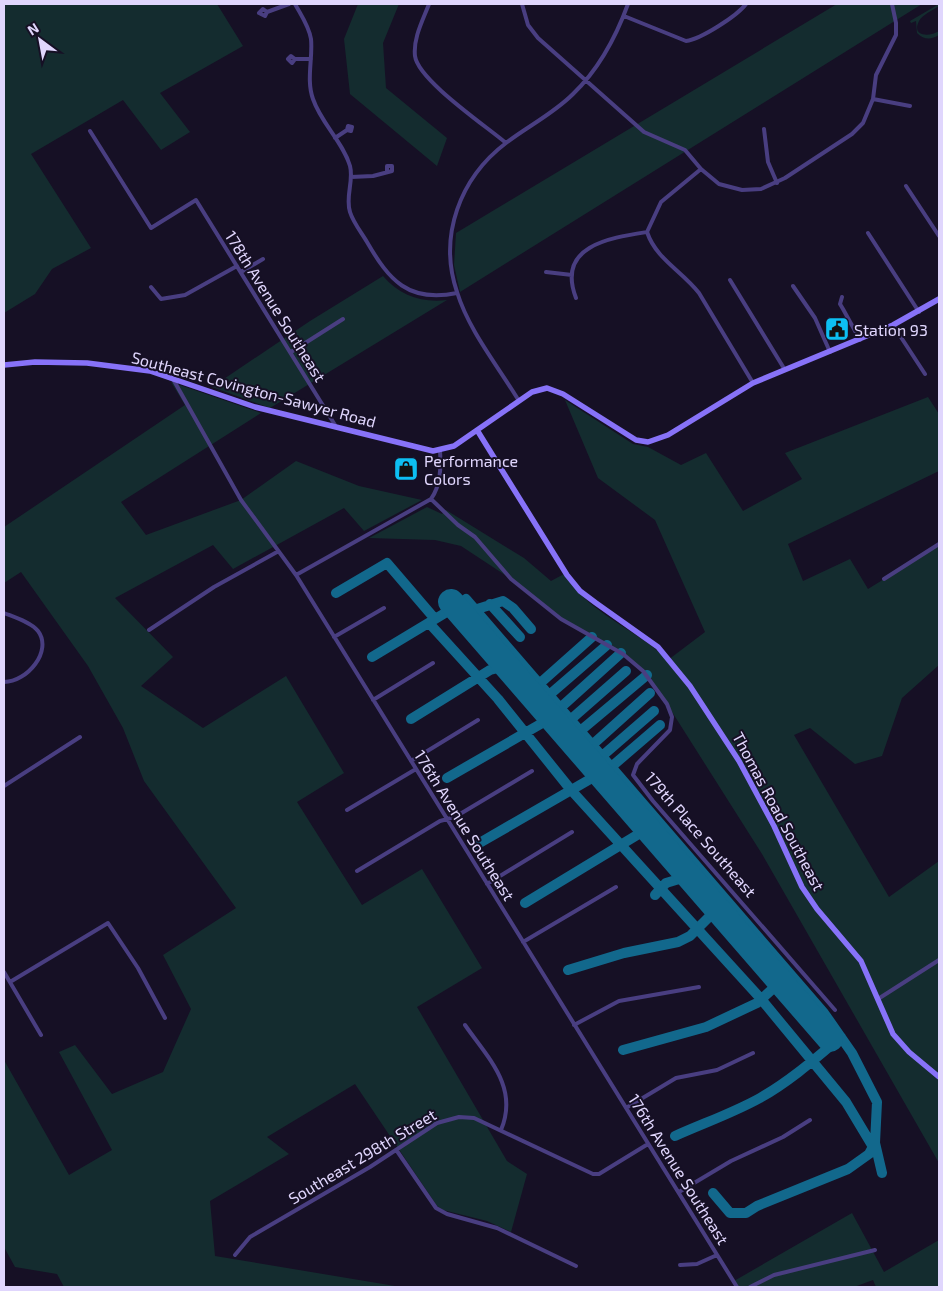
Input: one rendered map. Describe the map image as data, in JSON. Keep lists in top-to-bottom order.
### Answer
{
  "streets": {
    "street": [
      "178th Avenue Southeast",
      "Southeast Covington-Sawyer Road",
      "Thomas Road Southeast",
      "176th Avenue Southeast",
      "179th Place Southeast",
      "Southeast 298th Street"
    ]
  },
  "crossings": [
    ["178th Avenue Southeast", "Southeast Covington-Sawyer Road"],
    ["Southeast Covington-Sawyer Road", "Thomas Road Southeast"],
    ["Southeast Covington-Sawyer Road", "176th Avenue Southeast"],
    ["176th Avenue Southeast", "Southeast 298th Street"]
  ],
  "places": {
    "public building": ["Station 93"],
    "shop": ["Performance Colors"]
  },
  "north": "top left"
}
